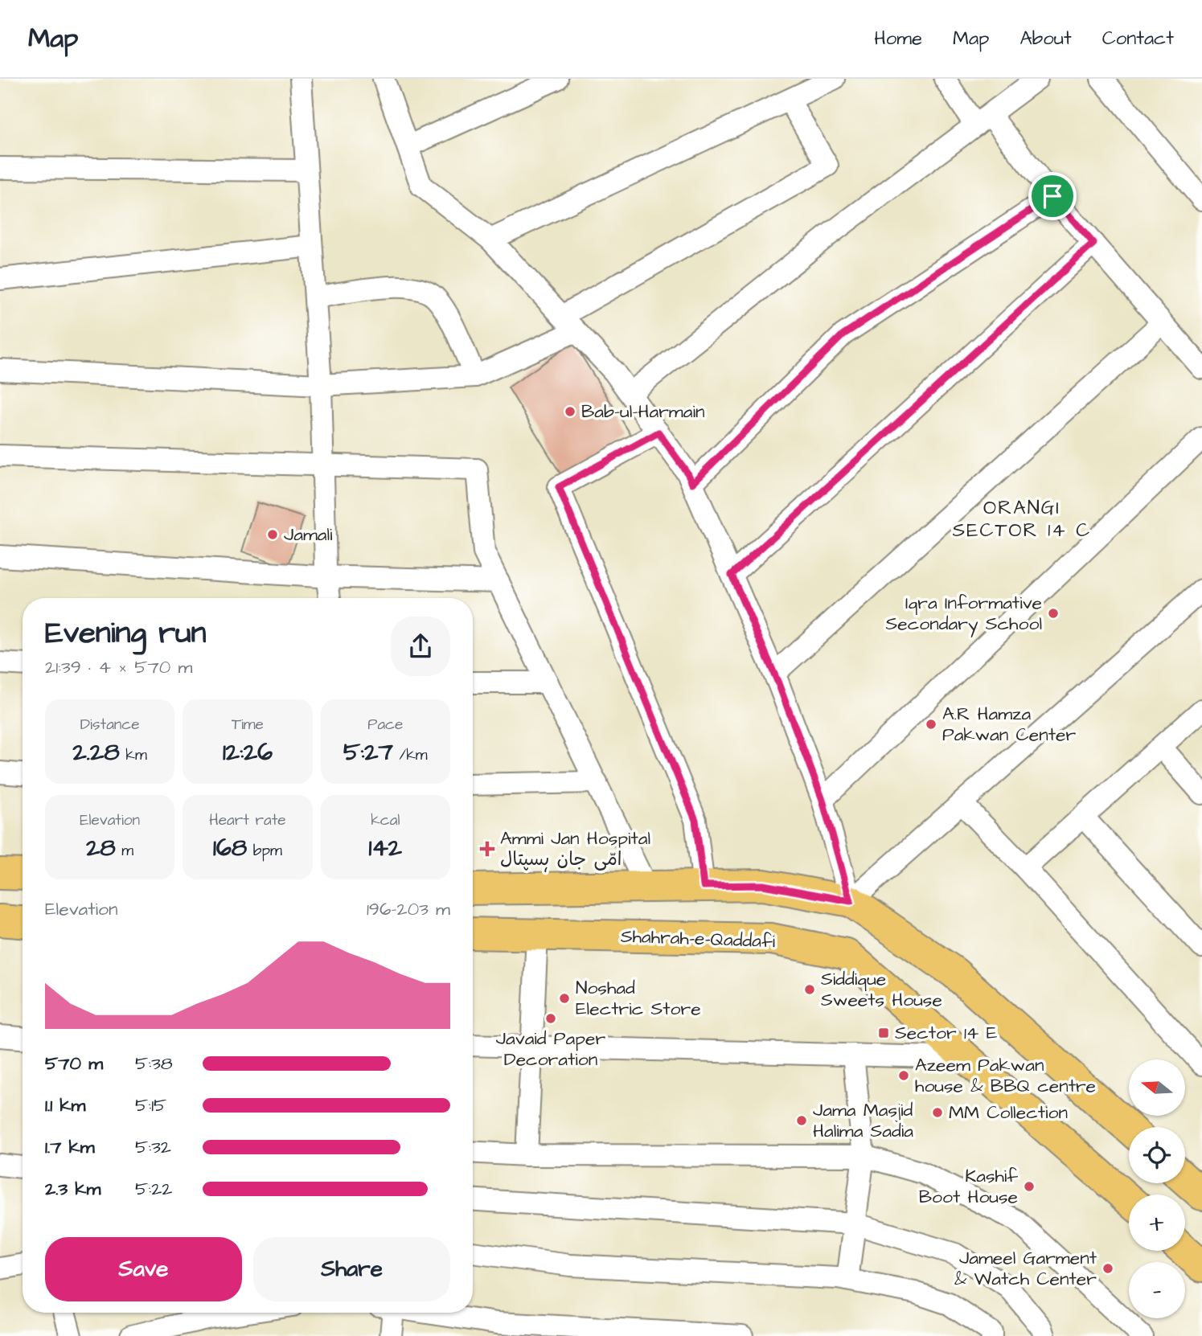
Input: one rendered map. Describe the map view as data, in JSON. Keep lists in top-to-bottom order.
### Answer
{
  "streets": {
    "main road": ["Shahrah-e-Qaddafi"]
  },
  "districts": ["ORANGI SECTOR 14 C"],
  "places": {
    "other": [
      "Bab-ul-Harmain",
      "Jamali",
      "Iqra Informative Secondary School",
      "A.R Hamza Pakwan Center",
      "Siddique Sweets House",
      "Noshad Electric Store",
      "Javaid Paper Decoration",
      "Azeem Pakwan house & BBQ centre",
      "MM Collection",
      "Jama Masjid Halima Sadia",
      "Kashif Boot House",
      "Jameel Garment & Watch Center"
    ],
    "health": ["Ammi Jan Hospital امّی جان ہسپتال"],
    "transit": ["Sector 14 E"]
  },
  "north": "left",
  "page": {
    "header": "Map",
    "nav": [
      "Home",
      "Map",
      "About",
      "Contact"
    ],
    "heading": ["Evening run", "21:39 · 4 × 570 m"],
    "stats": [
      ["Distance", "2.28 km"],
      ["Time", "12:26"],
      ["Pace", "5:27 /km"],
      ["Elevation", "28 m"],
      ["Heart rate", "168 bpm"],
      ["kcal", "142"]
    ],
    "chart": ["Elevation", "196–203 m"],
    "list": [
      {
        "name": "570 m",
        "note": "5:38"
      },
      {
        "name": "1.1 km",
        "note": "5:15"
      },
      {
        "name": "1.7 km",
        "note": "5:32"
      },
      {
        "name": "2.3 km",
        "note": "5:22"
      }
    ],
    "map_buttons": ["+", "−"],
    "buttons": ["Save", "Share"]
  }
}
